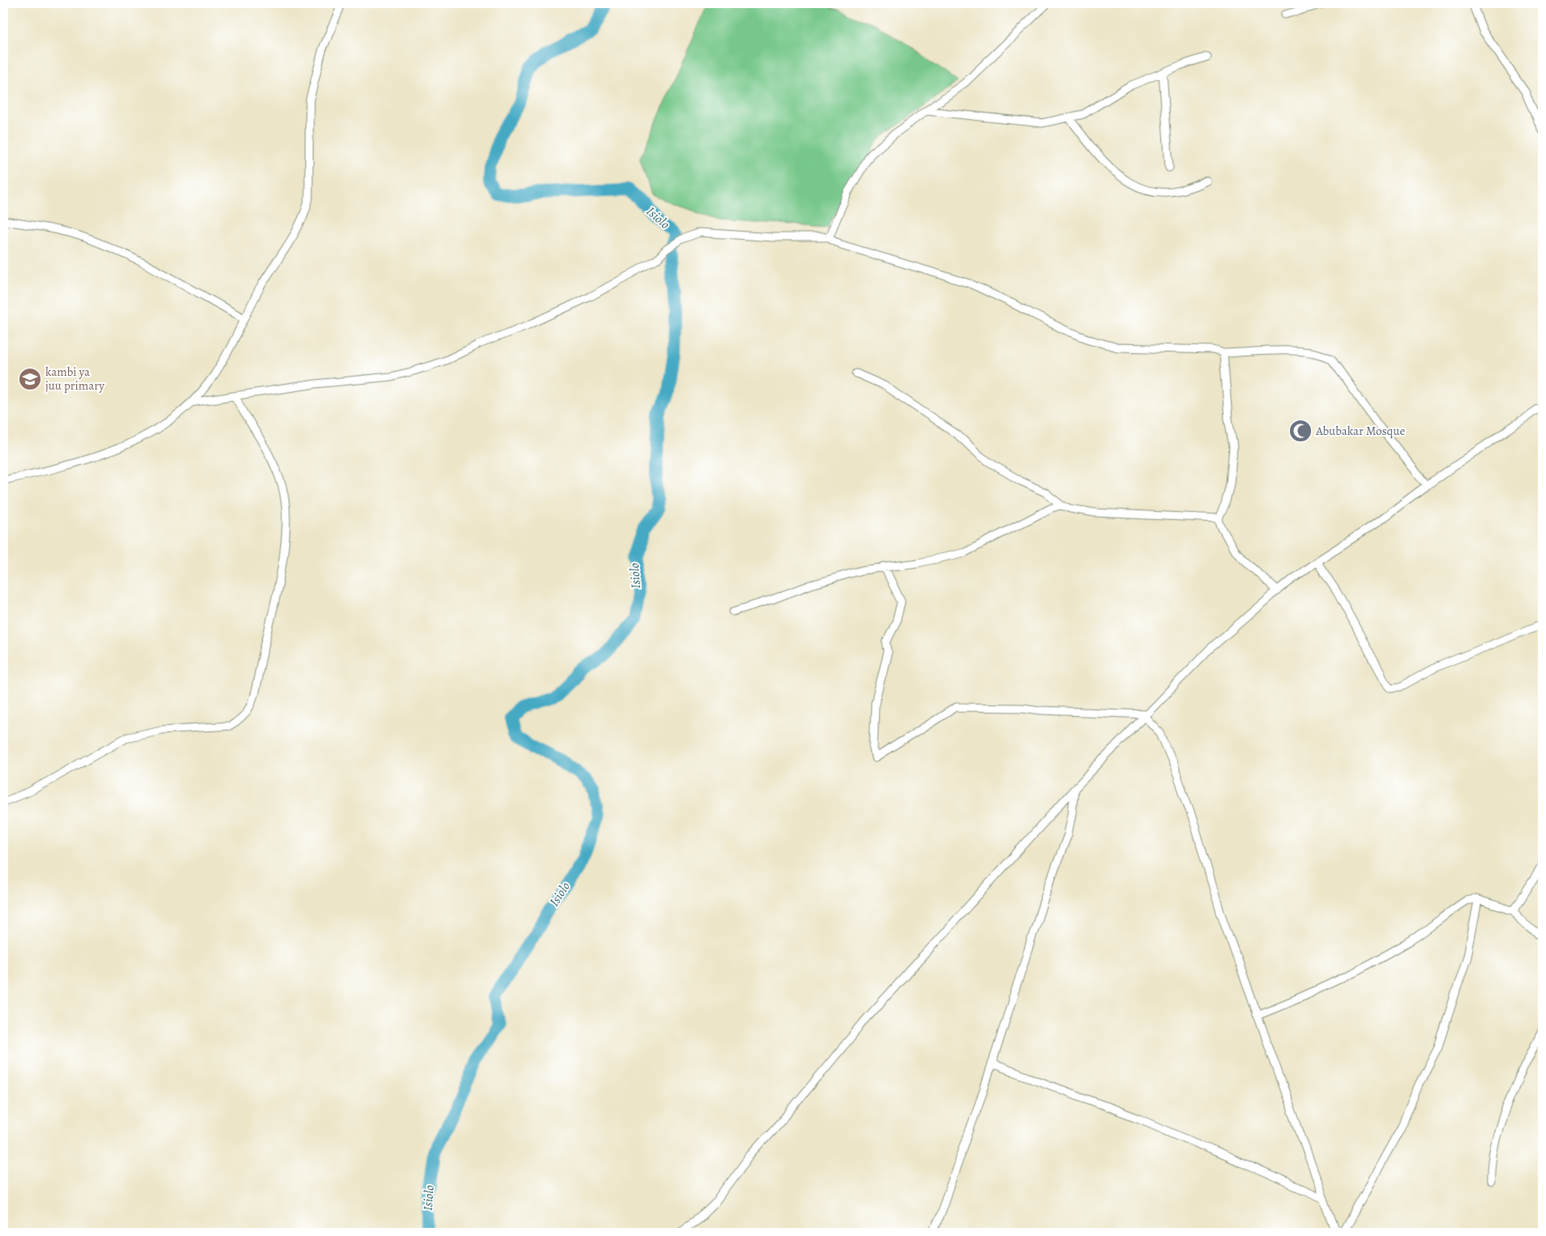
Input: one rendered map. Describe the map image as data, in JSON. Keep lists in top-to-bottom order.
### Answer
{
  "water": ["Isiolo"],
  "places": {
    "school or university": ["kambi ya juu primary"],
    "mosque": ["Abubakar Mosque"]
  }
}
